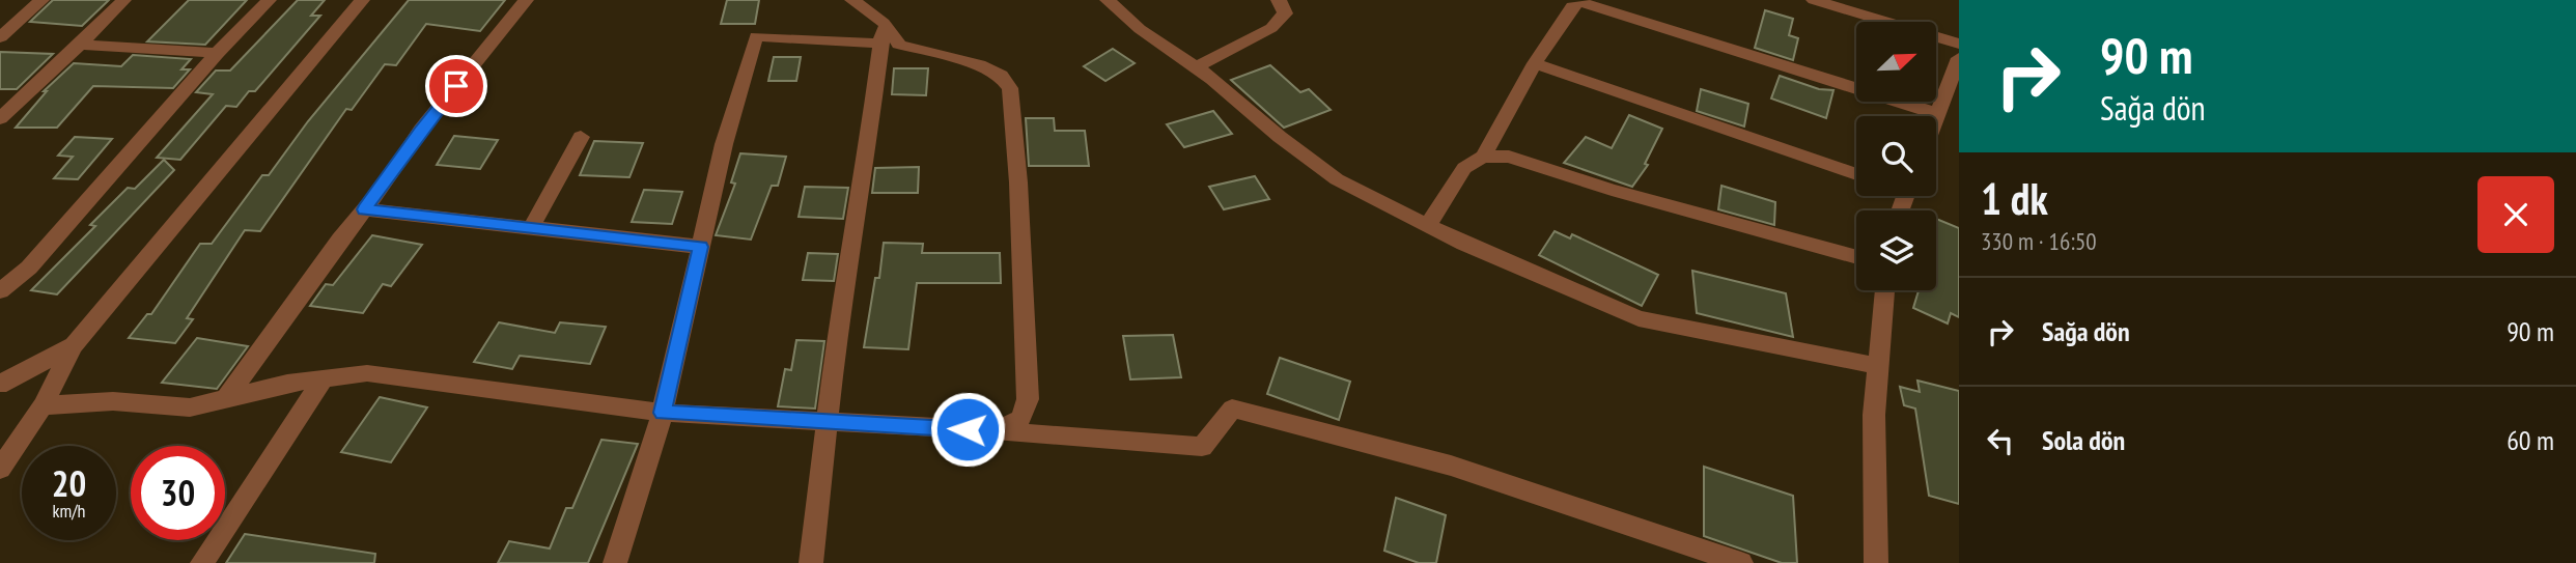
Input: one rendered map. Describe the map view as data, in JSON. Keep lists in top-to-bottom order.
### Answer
{
  "north": "top right",
  "page": {
    "turn": ["90 m", "Sağa dön"],
    "heading": ["1 dk", "330 m · 16:50"],
    "list": [
      {
        "name": "Sağa dön",
        "value": "90 m"
      },
      {
        "name": "Sola dön",
        "value": "60 m"
      }
    ],
    "speed": "20 km/h",
    "limit": "30"
  }
}
